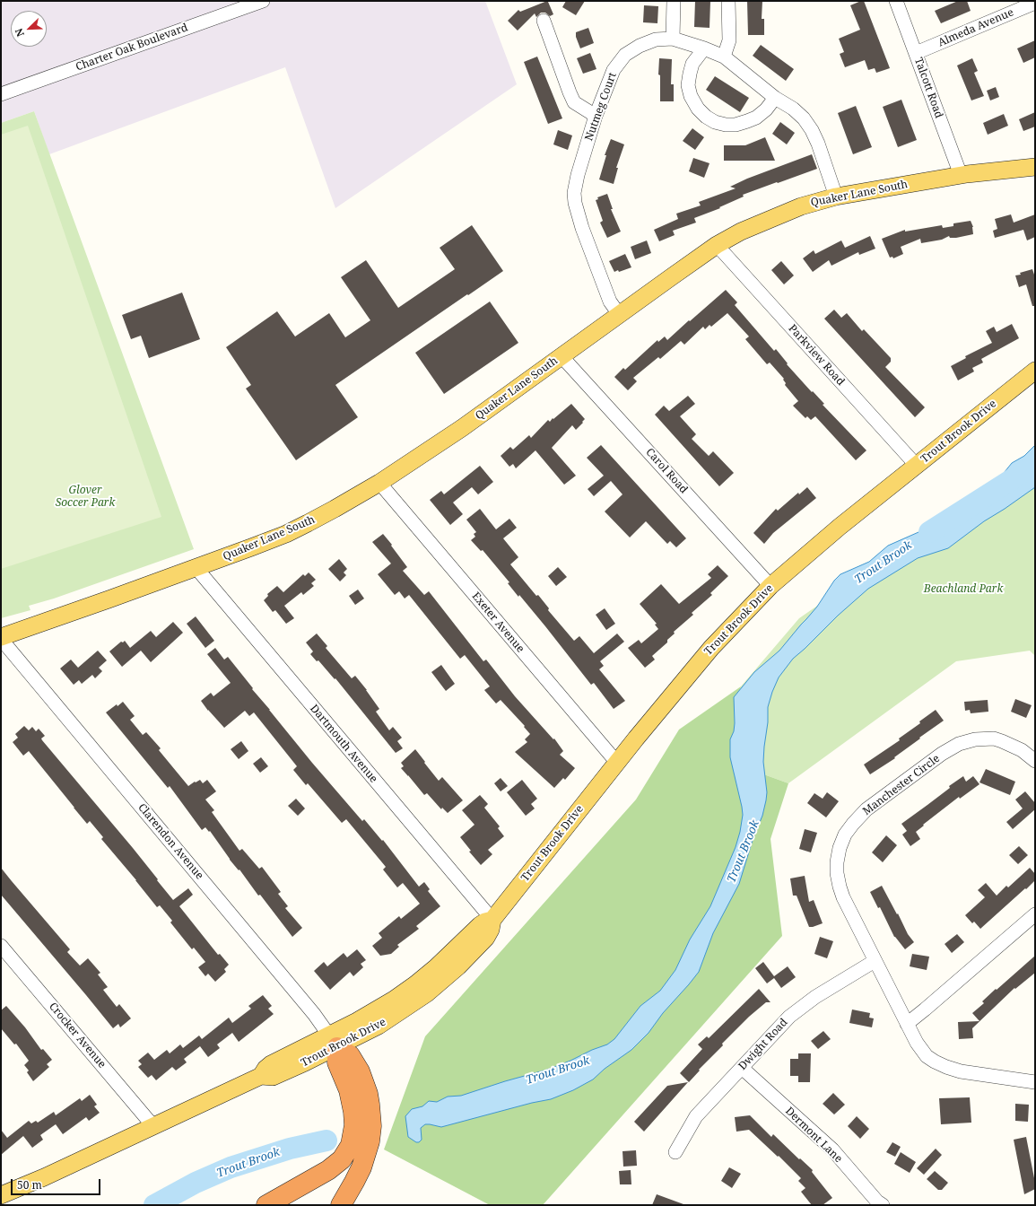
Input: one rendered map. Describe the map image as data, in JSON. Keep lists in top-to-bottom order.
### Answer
{
  "streets": {
    "main road": ["Quaker Lane South", "Trout Brook Drive"],
    "street": [
      "Almeda Avenue",
      "Charter Oak Boulevard",
      "Talcott Road",
      "Nutmeg Court",
      "Parkview Road",
      "Carol Road",
      "Exeter Avenue",
      "Dartmouth Avenue",
      "Manchester Circle",
      "Clarendon Avenue",
      "Crocker Avenue",
      "Dwight Road",
      "Dermont Lane"
    ]
  },
  "crossings": [
    ["Almeda Avenue", "Talcott Road"],
    ["Talcott Road", "Quaker Lane South"],
    ["Nutmeg Court", "Quaker Lane South"],
    ["Quaker Lane South", "Parkview Road"],
    ["Quaker Lane South", "Carol Road"],
    ["Quaker Lane South", "Exeter Avenue"],
    ["Quaker Lane South", "Dartmouth Avenue"],
    ["Quaker Lane South", "Clarendon Avenue"],
    ["Parkview Road", "Trout Brook Drive"],
    ["Trout Brook Drive", "Carol Road"],
    ["Trout Brook Drive", "Exeter Avenue"],
    ["Trout Brook Drive", "Dartmouth Avenue"],
    ["Trout Brook Drive", "Clarendon Avenue"],
    ["Trout Brook Drive", "Crocker Avenue"],
    ["Manchester Circle", "Dwight Road"],
    ["Dwight Road", "Dermont Lane"]
  ],
  "water": ["Trout Brook"],
  "parks": ["Glover Soccer Park", "Beachland Park"],
  "scale_bar": "50 m",
  "north": "bottom left"
}
